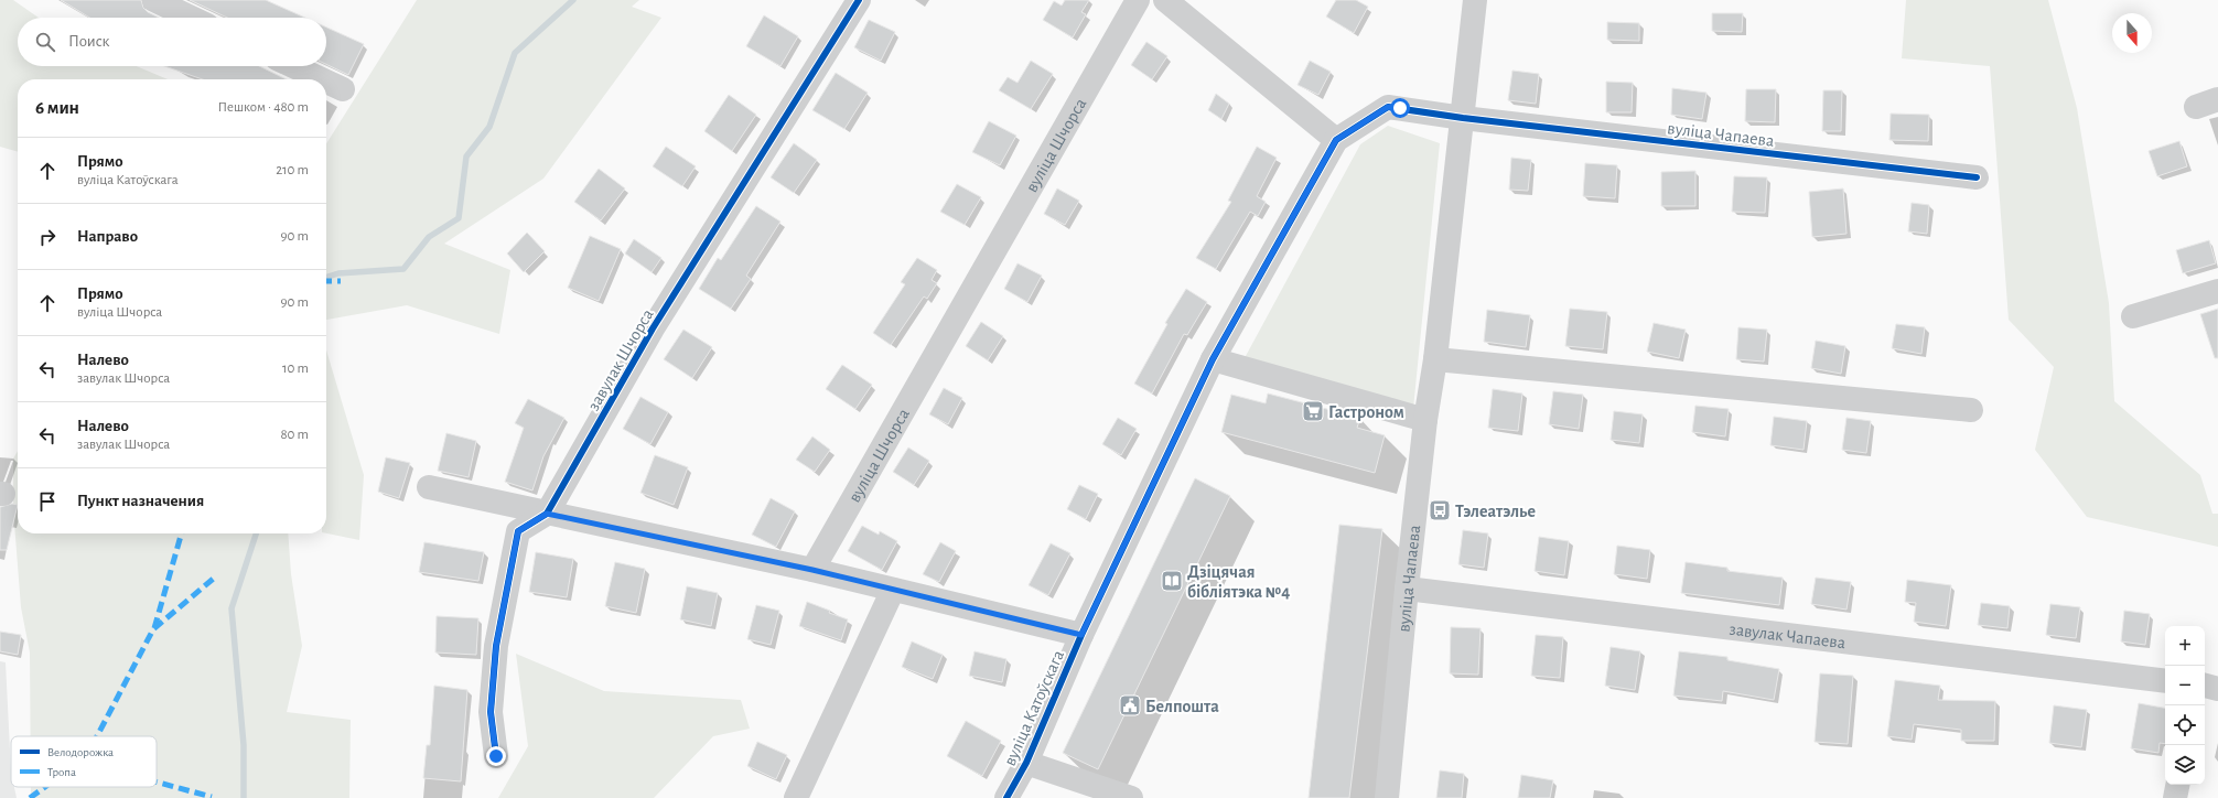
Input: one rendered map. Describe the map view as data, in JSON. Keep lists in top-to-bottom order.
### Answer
{
  "streets": {
    "street": [
      "вуліца Чапаева",
      "вуліца Шчорса",
      "завулак Шчорса",
      "завулак Чапаева",
      "вуліца Катоўскага"
    ]
  },
  "crossings": [
    ["вуліца Чапаева", "завулак Чапаева"],
    ["вуліца Чапаева", "вуліца Катоўскага"]
  ],
  "places": {
    "supermarket": ["Гастроном"],
    "bus stop": ["Тэлеатэлье"],
    "library": ["Дзіцячая бібліятэка №4"],
    "public building": ["Белпошта"]
  },
  "legend": ["Велодорожка", "Тропа"],
  "north": "bottom",
  "page": {
    "search": "Поиск",
    "heading": ["6 мин", "Пешком · 480 m"],
    "list": [
      ["Прямо", "вуліца Катоўскага", "210 m"],
      ["Направо", "90 m"],
      ["Прямо", "вуліца Шчорса", "90 m"],
      ["Налево", "завулак Шчорса", "10 m"],
      ["Налево", "завулак Шчорса", "80 m"],
      "Пункт назначения"
    ],
    "map_buttons": ["+", "−"]
  }
}
